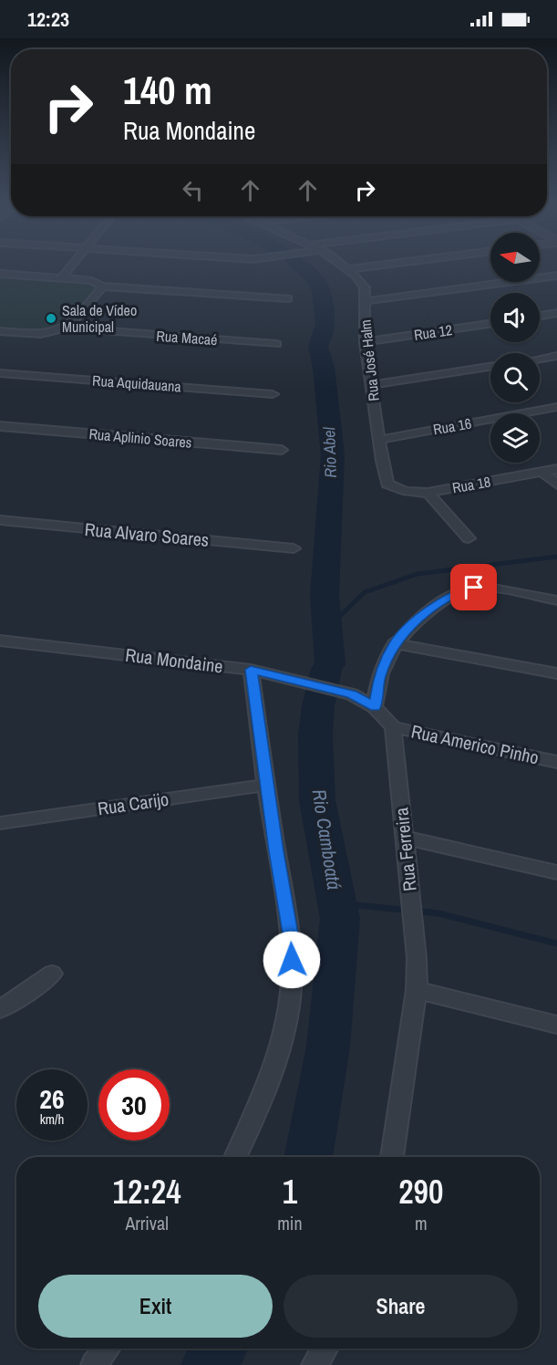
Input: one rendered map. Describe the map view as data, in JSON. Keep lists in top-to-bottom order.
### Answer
{
  "streets": {
    "street": [
      "Rua 12",
      "Rua Macaé",
      "Rua José Halm",
      "Rua Aquidauana",
      "Rua 16",
      "Rua Aplinio Soares",
      "Rua 18",
      "Rua Alvaro Soares",
      "Rua Mondaine",
      "Rua Americo Pinho",
      "Rua Carijo",
      "Rua Ferreira"
    ]
  },
  "crossings": [
    ["Rua 12", "Rua José Halm"],
    ["Rua José Halm", "Rua 16"],
    ["Rua José Halm", "Rua 18"],
    ["Rua Americo Pinho", "Rua Ferreira"]
  ],
  "water": ["Rio Abel", "Rio Camboatá"],
  "places": ["Sala de Vídeo Municipal"],
  "north": "left",
  "page": {
    "status": "12:23",
    "turn": ["140 m", "Rua Mondaine"],
    "speed": "26 km/h",
    "limit": "30",
    "eta": [
      "12:24",
      "Arrival",
      "1",
      "min",
      "290",
      "m"
    ],
    "buttons": ["Exit", "Share"]
  }
}
